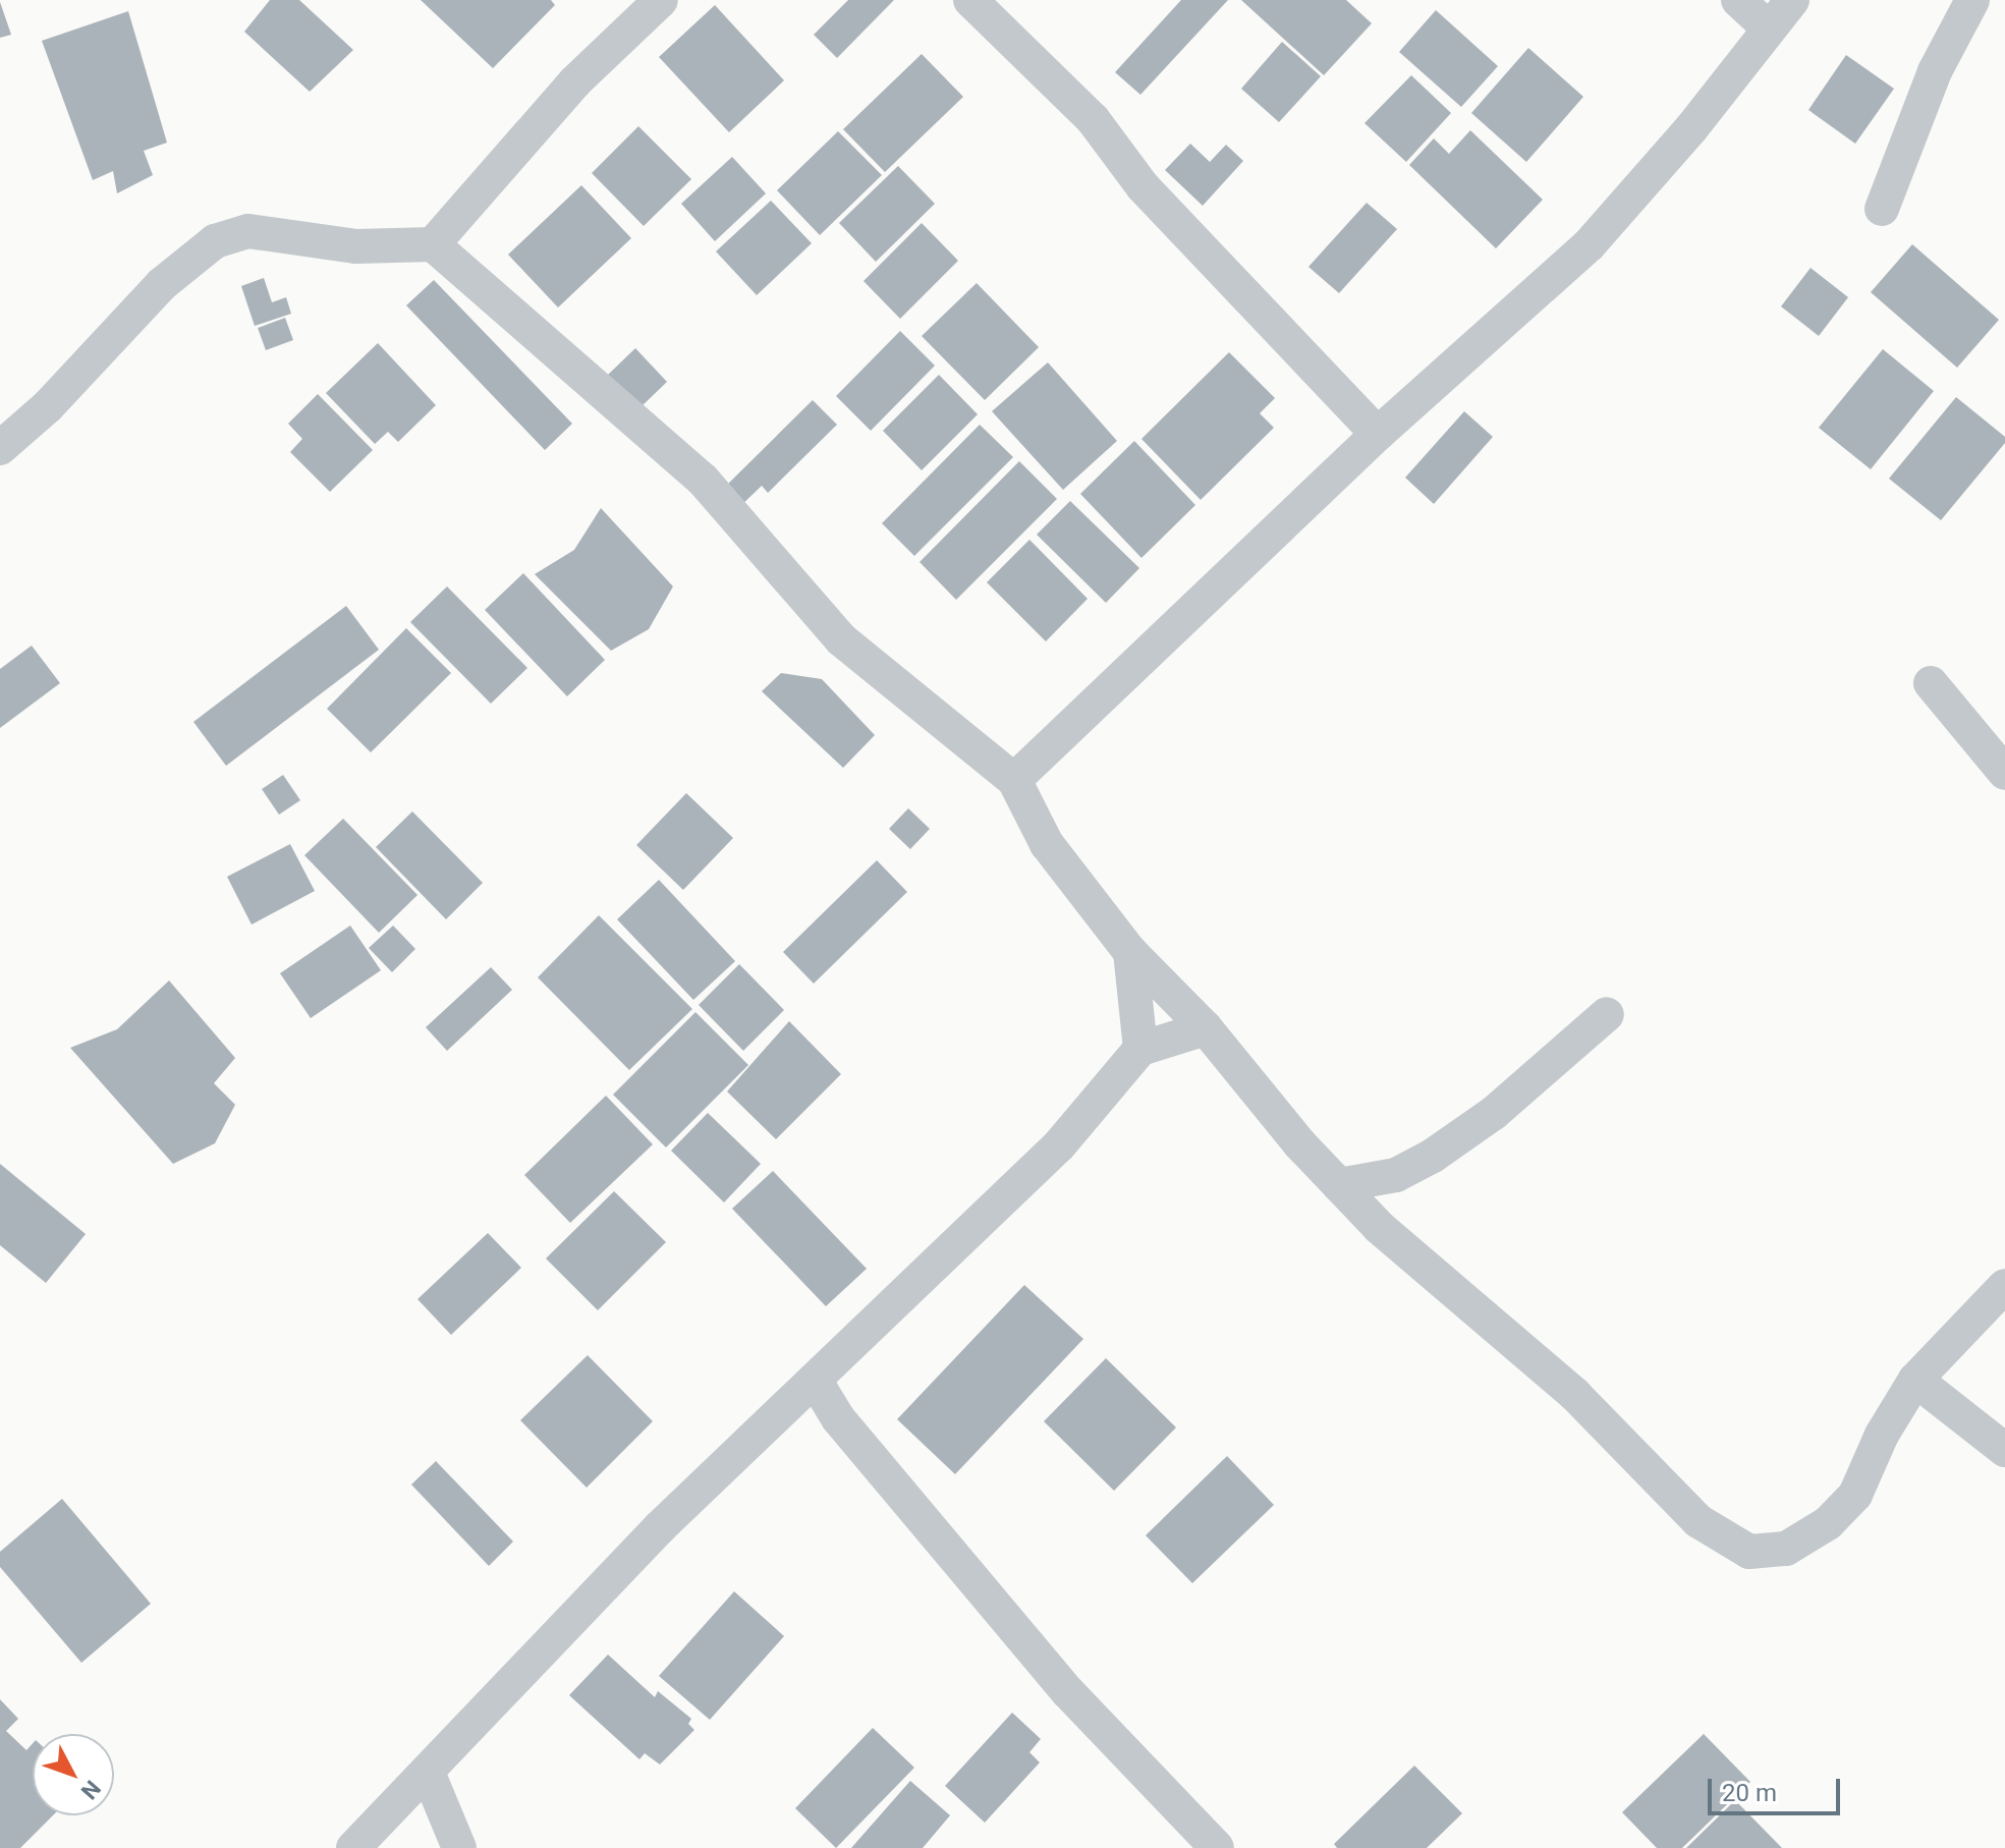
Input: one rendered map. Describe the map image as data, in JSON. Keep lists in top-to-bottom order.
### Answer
{
  "scale_bar": "20 m",
  "north": "bottom right"
}
